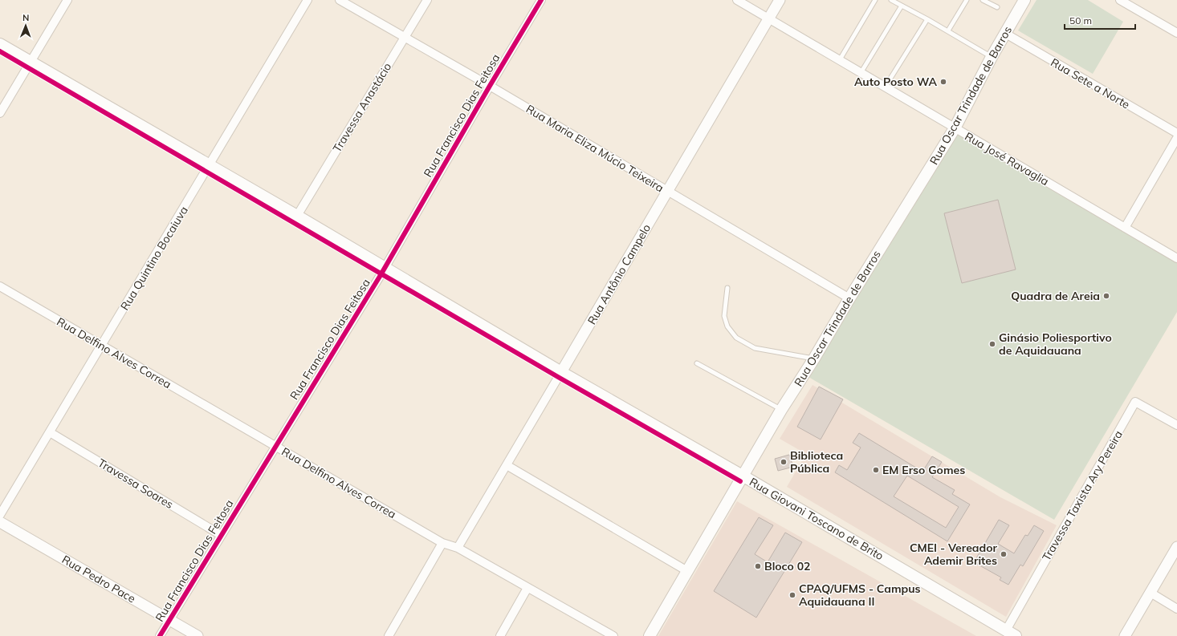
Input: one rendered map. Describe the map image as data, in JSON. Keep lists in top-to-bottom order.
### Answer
{
  "streets": {
    "main road": ["Rua Oscar Trindade de Barros", "Rua Giovani Toscano de Brito"],
    "street": [
      "Rua Sete a Norte",
      "Travessa Anastácio",
      "Rua Francisco Dias Feitosa",
      "Rua Maria Eliza Múcio Teixeira",
      "Rua José Ravaglia",
      "Rua Quintino Bocaiuva",
      "Rua Antônio Campelo",
      "Rua Delfino Alves Correa",
      "Travessa Soares",
      "Travessa Taxista Ary Pereira",
      "Rua Pedro Pace"
    ]
  },
  "crossings": [
    ["Rua Sete a Norte", "Rua Oscar Trindade de Barros"],
    ["Rua Oscar Trindade de Barros", "Rua Maria Eliza Múcio Teixeira"],
    ["Rua Oscar Trindade de Barros", "Rua José Ravaglia"],
    ["Rua Oscar Trindade de Barros", "Rua Giovani Toscano de Brito"],
    ["Travessa Anastácio", "Rua Maria Eliza Múcio Teixeira"],
    ["Travessa Anastácio", "Rua Giovani Toscano de Brito"],
    ["Rua Francisco Dias Feitosa", "Rua Maria Eliza Múcio Teixeira"],
    ["Rua Francisco Dias Feitosa", "Rua Delfino Alves Correa"],
    ["Rua Francisco Dias Feitosa", "Travessa Soares"],
    ["Rua Francisco Dias Feitosa", "Rua Giovani Toscano de Brito"],
    ["Rua Francisco Dias Feitosa", "Rua Pedro Pace"],
    ["Rua Maria Eliza Múcio Teixeira", "Rua Antônio Campelo"],
    ["Rua José Ravaglia", "Rua Antônio Campelo"],
    ["Rua Quintino Bocaiuva", "Rua Delfino Alves Correa"],
    ["Rua Quintino Bocaiuva", "Travessa Soares"],
    ["Rua Quintino Bocaiuva", "Rua Giovani Toscano de Brito"],
    ["Rua Antônio Campelo", "Rua Delfino Alves Correa"],
    ["Rua Antônio Campelo", "Rua Giovani Toscano de Brito"],
    ["Travessa Taxista Ary Pereira", "Rua Giovani Toscano de Brito"]
  ],
  "places": [
    "Auto Posto WA",
    "Quadra de Areia",
    "Ginásio Poliesportivo de Aquidauana",
    "Biblioteca Pública",
    "EM Erso Gomes",
    "CMEI - Vereador Ademir Brites",
    "Bloco 02",
    "CPAQ/UFMS - Campus Aquidauana II"
  ],
  "scale_bar": "50 m",
  "north": "top"
}
